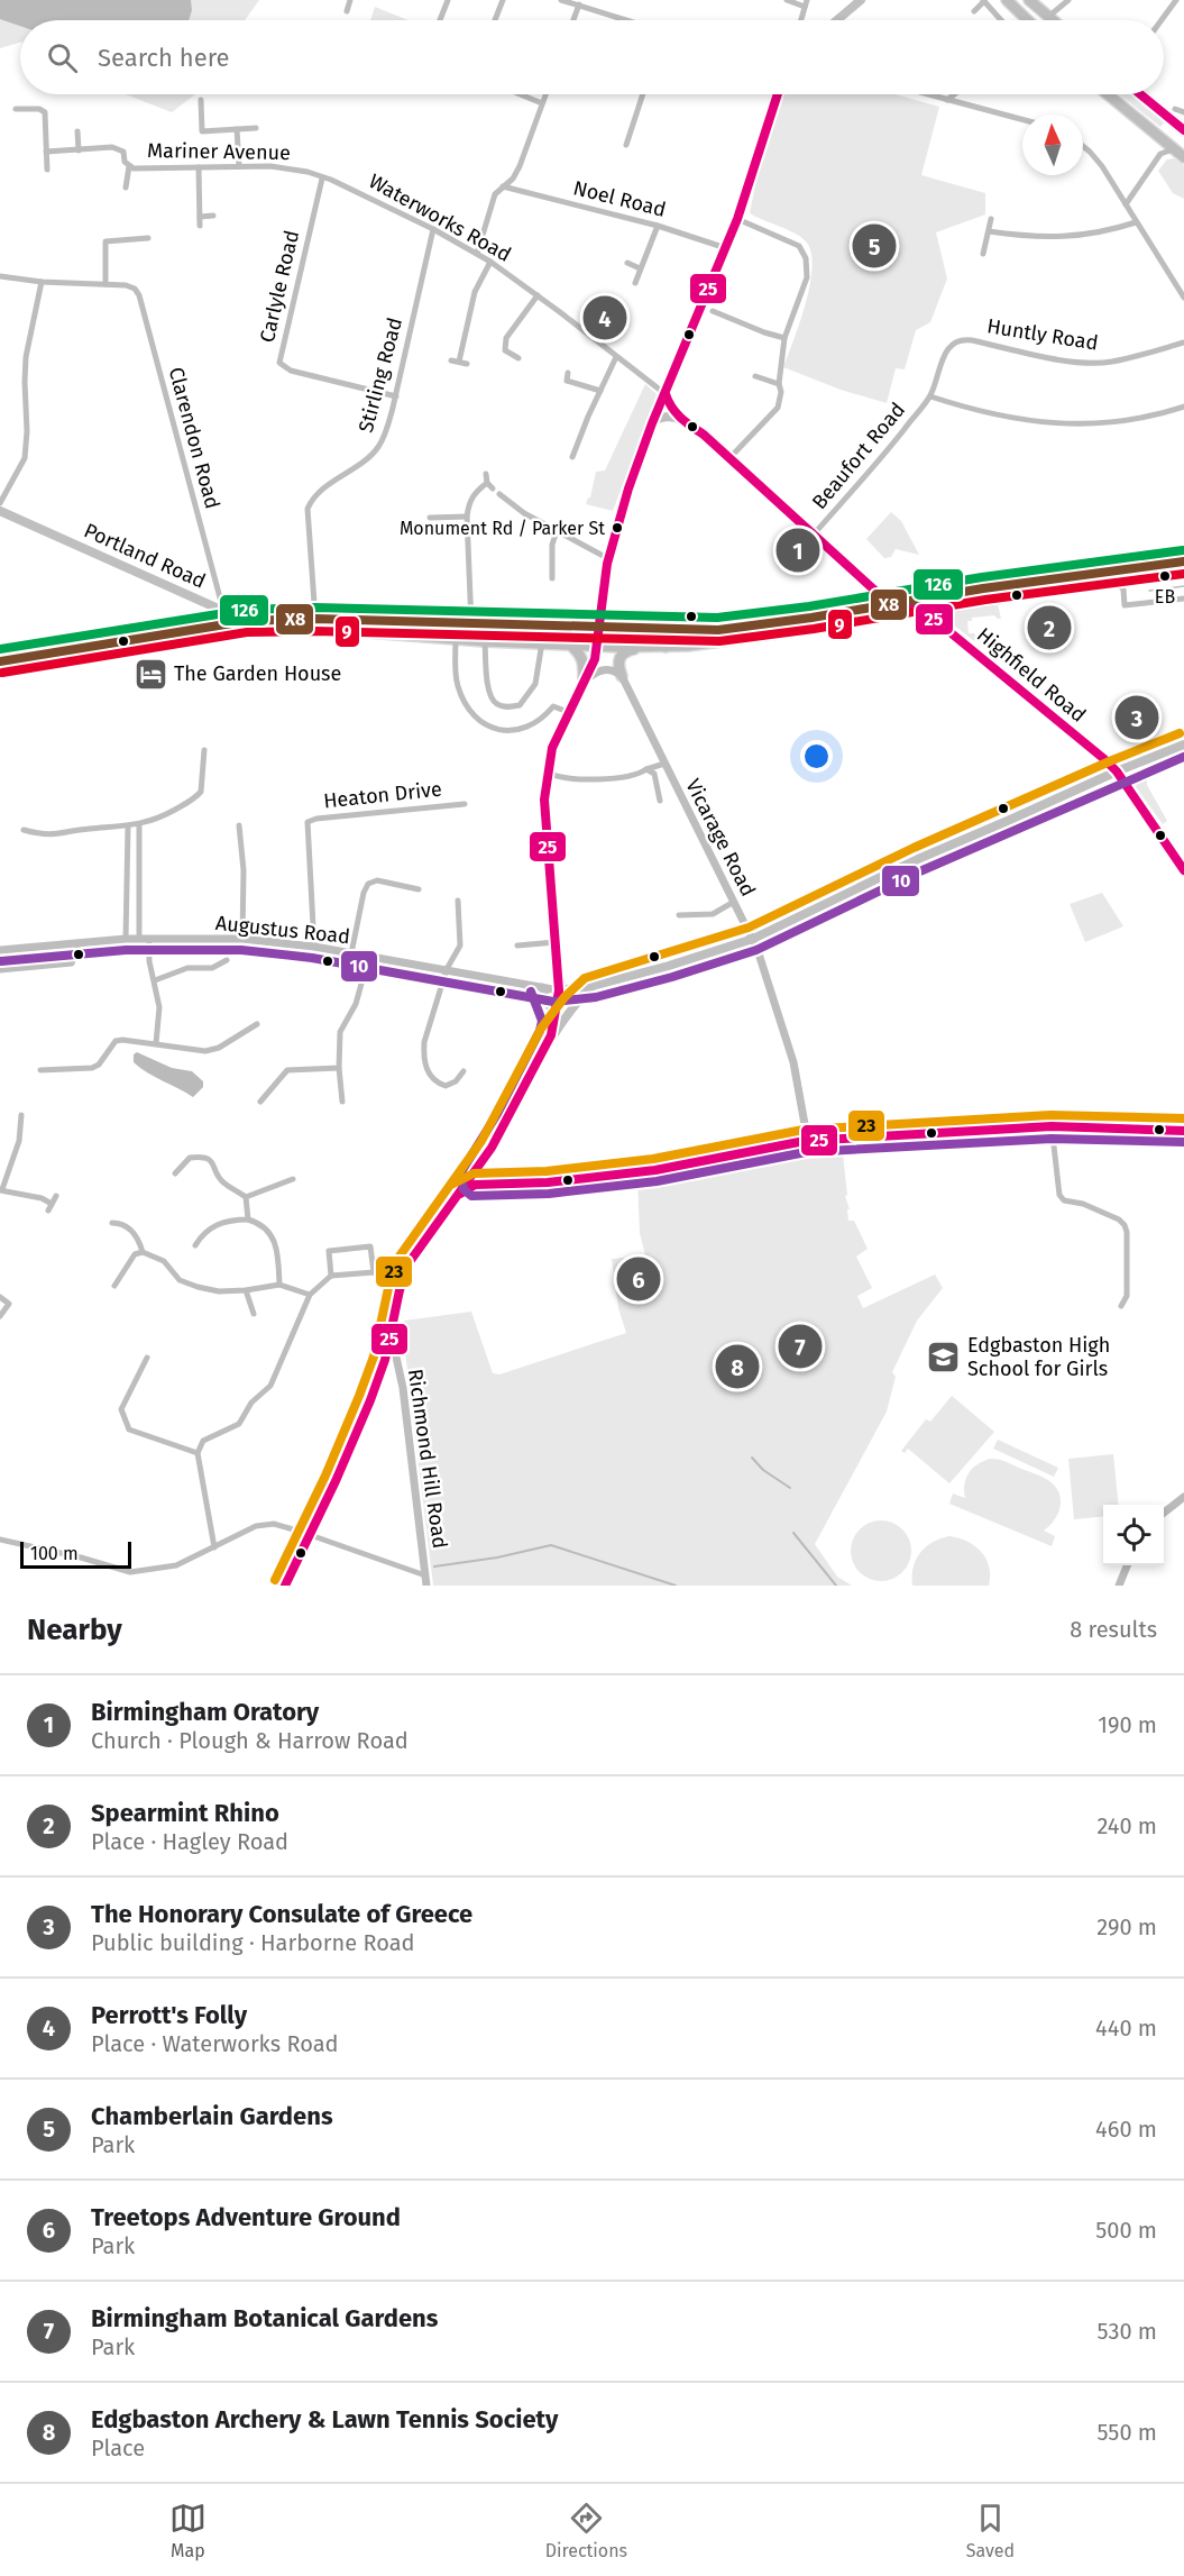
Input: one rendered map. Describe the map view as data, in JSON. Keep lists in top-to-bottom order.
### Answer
{
  "streets": {
    "main road": ["Portland Road", "Highfield Road"],
    "street": [
      "Mariner Avenue",
      "Noel Road",
      "Waterworks Road",
      "Carlyle Road",
      "Huntly Road",
      "Stirling Road",
      "Clarendon Road",
      "Beaufort Road",
      "Heaton Drive",
      "Vicarage Road",
      "Augustus Road",
      "Richmond Hill Road"
    ]
  },
  "crossings": [
    ["Mariner Avenue", "Waterworks Road"],
    ["Mariner Avenue", "Carlyle Road"],
    ["Waterworks Road", "Carlyle Road"],
    ["Waterworks Road", "Stirling Road"],
    ["Carlyle Road", "Stirling Road"],
    ["Huntly Road", "Beaufort Road"],
    ["Heaton Drive", "Augustus Road"]
  ],
  "places": {
    "other": ["Monument Rd / Parker St", "EB"],
    "hotel": ["The Garden House"],
    "school or university": ["Edgbaston High School for Girls"]
  },
  "lines": [
    "transit line 25",
    "transit line 126",
    "transit line X8",
    "transit line 9",
    "transit line 23",
    "transit line 10"
  ],
  "scale_bar": "100 m",
  "north": "top",
  "page": {
    "search": "Search here",
    "pins": [
      "5",
      "4",
      "1",
      "2",
      "3",
      "6",
      "7",
      "8"
    ],
    "scale": "100 m",
    "heading": ["Nearby", "8 results"],
    "list": [
      {
        "mark": "1",
        "name": "Birmingham Oratory",
        "note": "Church · Plough & Harrow Road",
        "value": "190 m"
      },
      {
        "mark": "2",
        "name": "Spearmint Rhino",
        "note": "Place · Hagley Road",
        "value": "240 m"
      },
      {
        "mark": "3",
        "name": "The Honorary Consulate of Greece",
        "note": "Public building · Harborne Road",
        "value": "290 m"
      },
      {
        "mark": "4",
        "name": "Perrott's Folly",
        "note": "Place · Waterworks Road",
        "value": "440 m"
      },
      {
        "mark": "5",
        "name": "Chamberlain Gardens",
        "note": "Park",
        "value": "460 m"
      },
      {
        "mark": "6",
        "name": "Treetops Adventure Ground",
        "note": "Park",
        "value": "500 m"
      },
      {
        "mark": "7",
        "name": "Birmingham Botanical Gardens",
        "note": "Park",
        "value": "530 m"
      },
      {
        "mark": "8",
        "name": "Edgbaston Archery & Lawn Tennis Society",
        "note": "Place",
        "value": "550 m"
      }
    ],
    "nav": ["Map", "Directions", "Saved"]
  }
}
